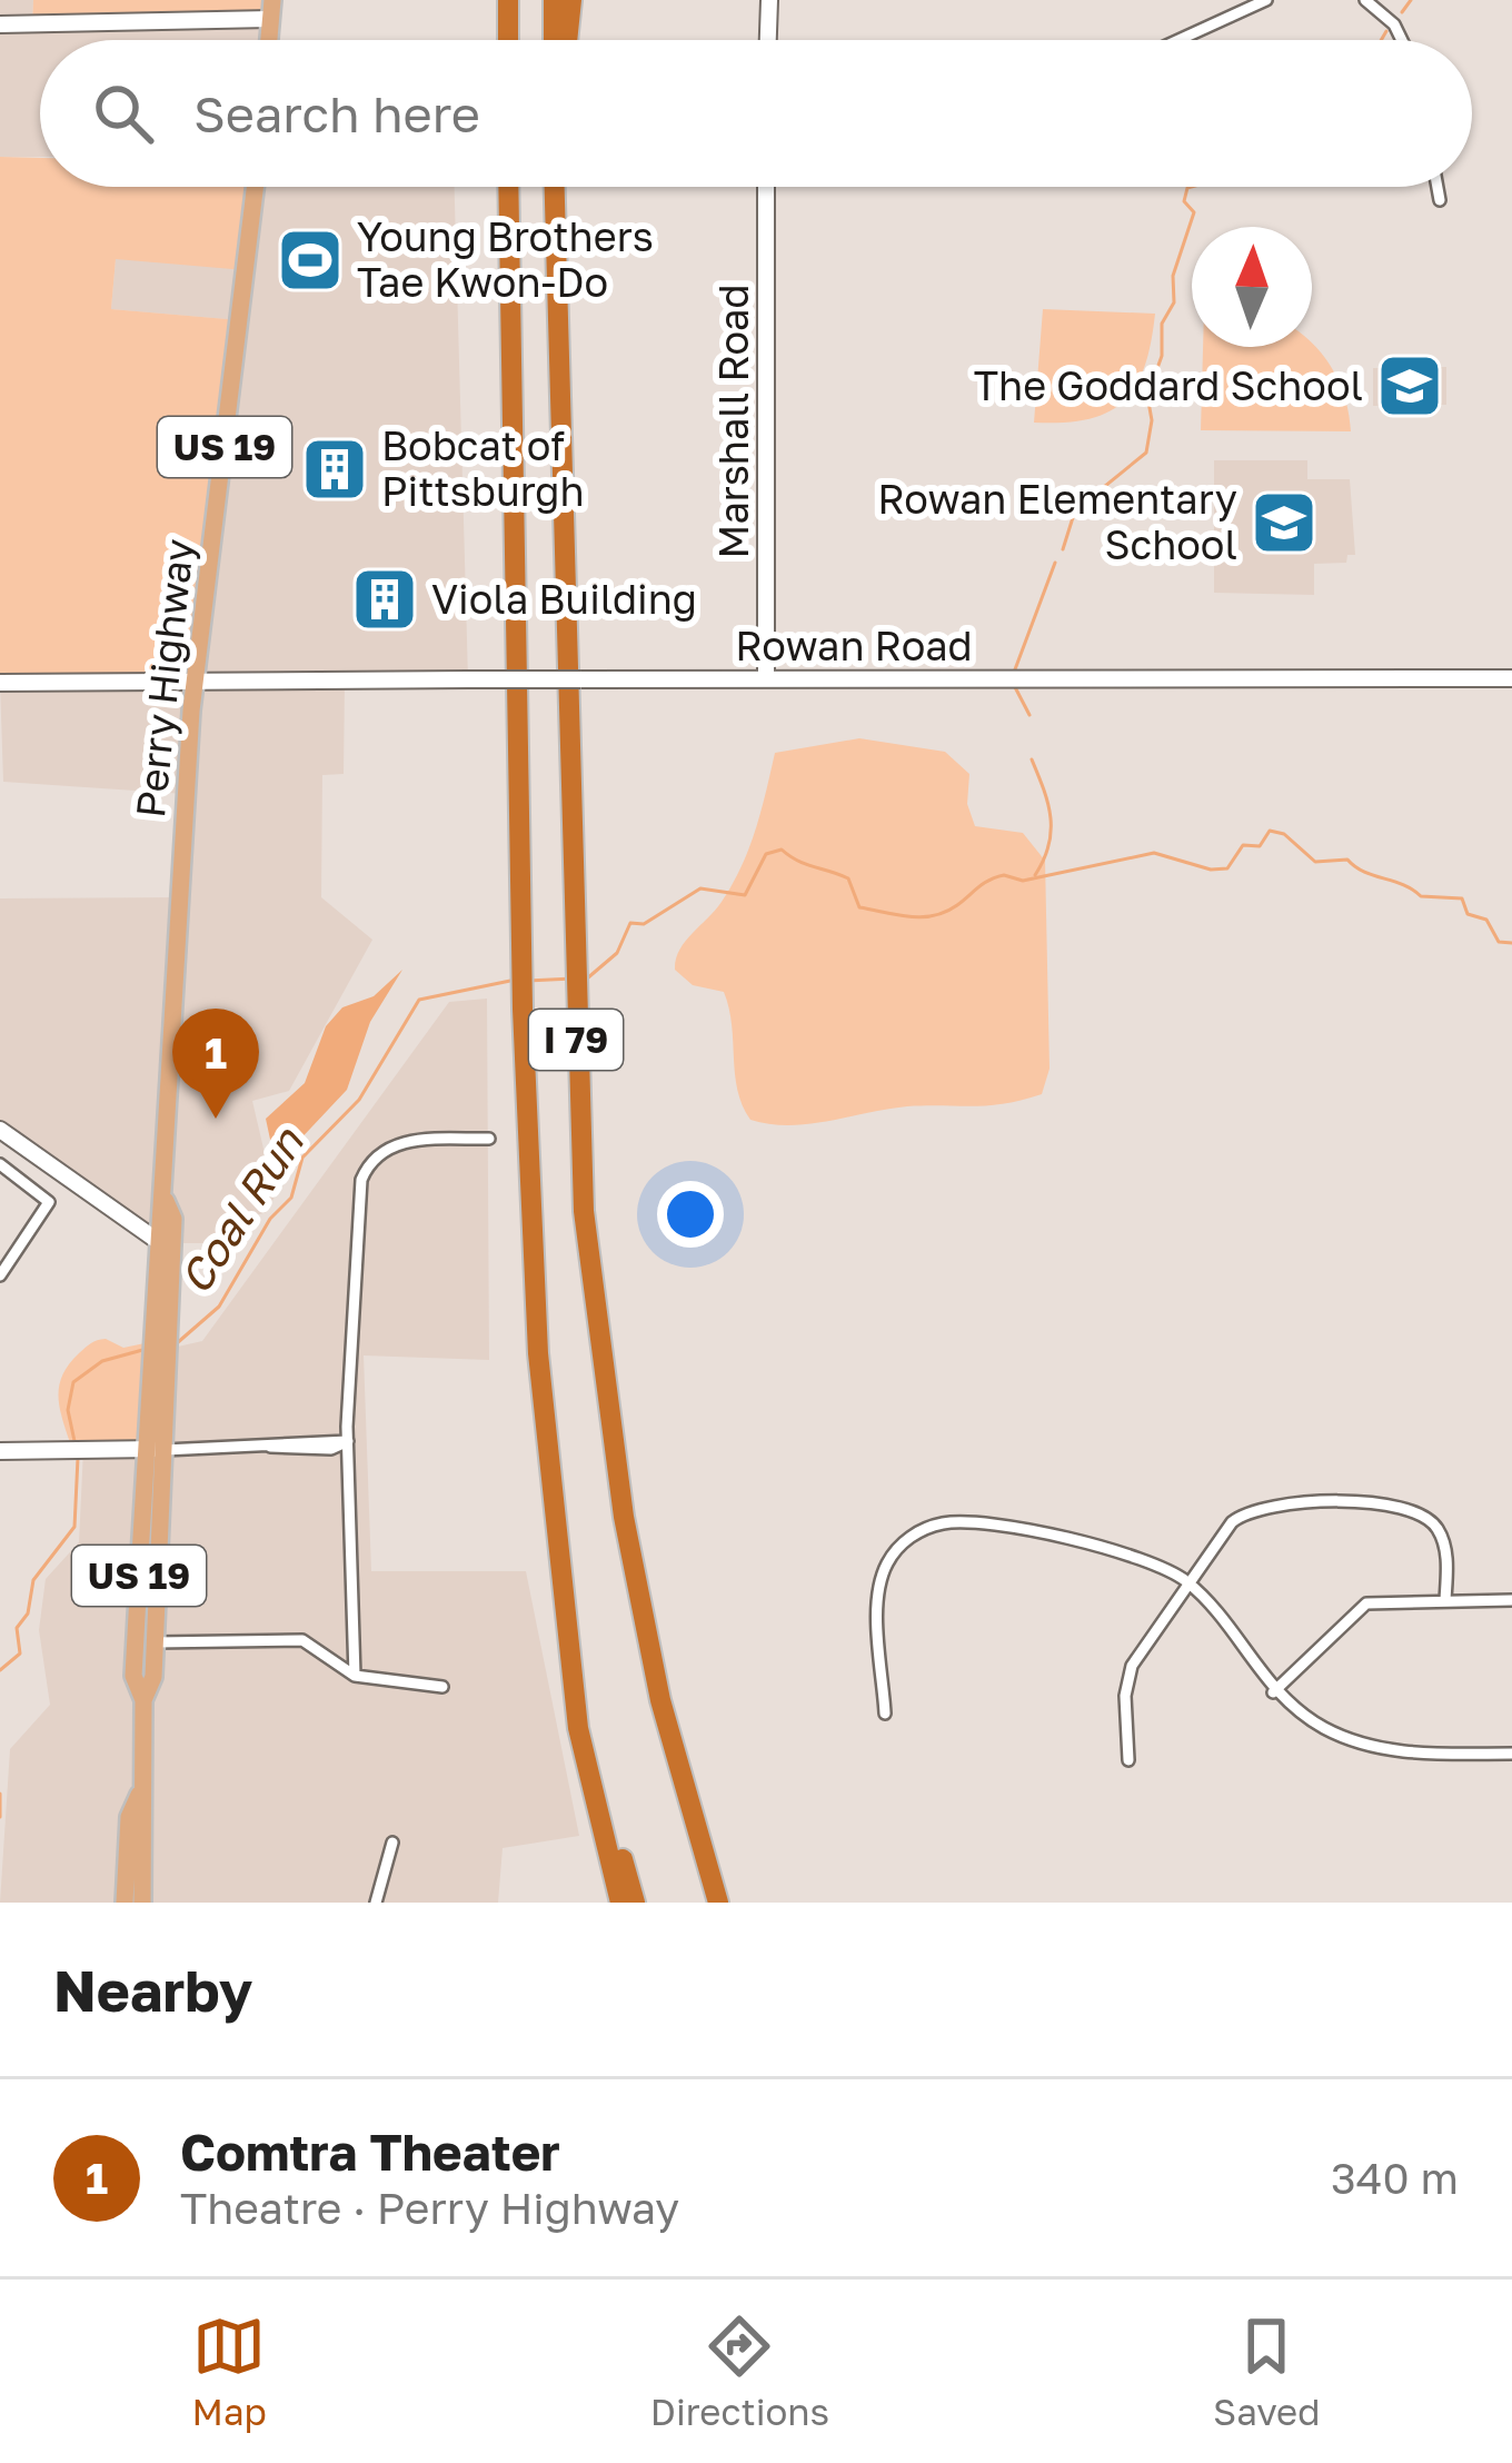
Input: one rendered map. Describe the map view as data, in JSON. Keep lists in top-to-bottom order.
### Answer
{
  "streets": {
    "highway": ["I 79"],
    "main road": ["US 19", "Perry Highway"],
    "street": ["Marshall Road", "Rowan Road"]
  },
  "crossings": [
    ["Marshall Road", "Rowan Road"],
    ["Rowan Road", "Perry Highway"]
  ],
  "water": ["Coal Run"],
  "places": {
    "sports": ["Young Brothers Tae Kwon-Do"],
    "school or university": ["The Goddard School", "Rowan Elementary School"],
    "building": ["Bobcat of Pittsburgh", "Viola Building"]
  },
  "north": "top",
  "page": {
    "search": "Search here",
    "pins": "1",
    "heading": "Nearby",
    "list": [
      {
        "mark": "1",
        "name": "Comtra Theater",
        "note": "Theatre · Perry Highway",
        "value": "340 m"
      }
    ],
    "nav": ["Map", "Directions", "Saved"]
  }
}
